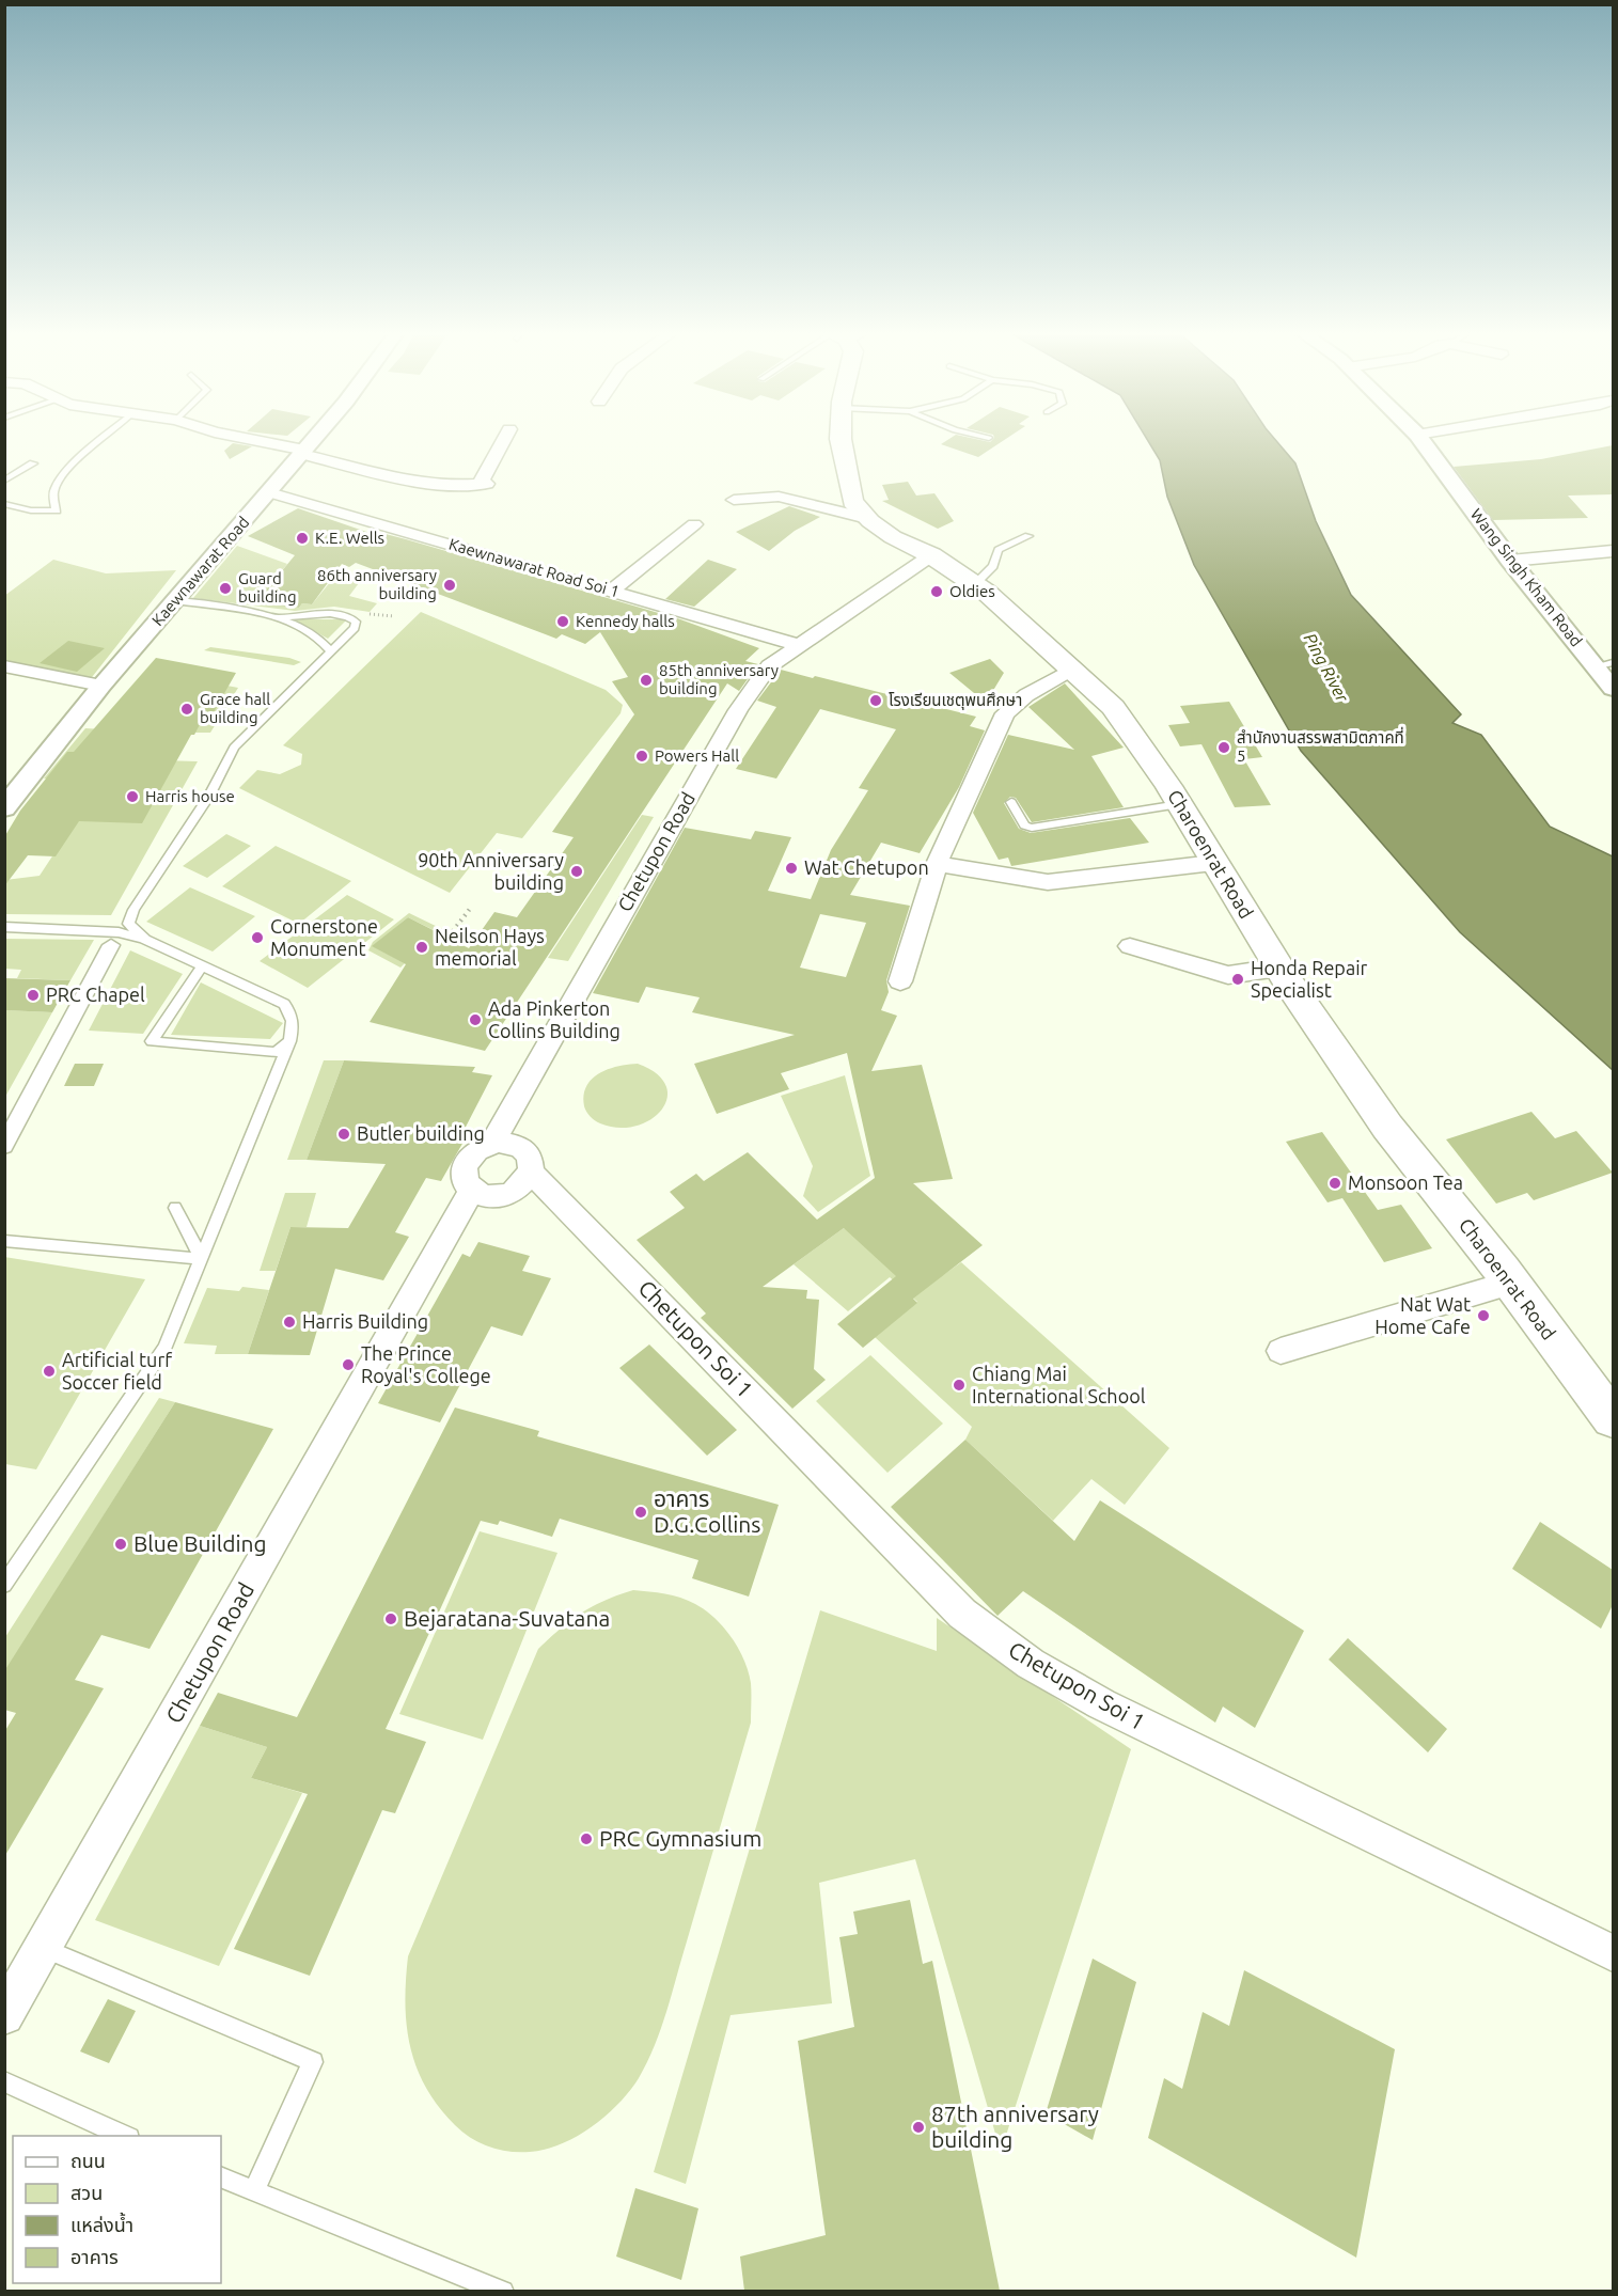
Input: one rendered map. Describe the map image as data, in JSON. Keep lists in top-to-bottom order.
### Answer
{
  "streets": {
    "main road": ["Charoenrat Road"],
    "street": [
      "Kaewnawarat Road Soi 1",
      "Kaewnawarat Road",
      "Wang Singh Kham Road",
      "Chetupon Road",
      "Chetupon Soi 1"
    ]
  },
  "crossings": [
    ["Kaewnawarat Road Soi 1", "Kaewnawarat Road"],
    ["Kaewnawarat Road Soi 1", "Chetupon Road"],
    ["Chetupon Road", "Charoenrat Road"],
    ["Chetupon Road", "Chetupon Soi 1"]
  ],
  "water": ["Ping River"],
  "places": [
    "K.E. Wells",
    "86th anniversary building",
    "Guard building",
    "Oldies",
    "Kennedy halls",
    "85th anniversary building",
    "โรงเรียนเชตุพนศึกษา",
    "Grace hall building",
    "สำนักงานสรรพสามิตภาคที่ 5",
    "Powers Hall",
    "Harris house",
    "Wat Chetupon",
    "90th Anniversary building",
    "Cornerstone Monument",
    "Neilson Hays memorial",
    "Honda Repair Specialist",
    "PRC Chapel",
    "Ada Pinkerton Collins Building",
    "Butler building",
    "Monsoon Tea",
    "Nat Wat Home Cafe",
    "Harris Building",
    "The Prince Royal's College",
    "Artificial turf Soccer field",
    "Chiang Mai International School",
    "อาคาร D.G.Collins",
    "Blue Building",
    "Bejaratana-Suvatana",
    "PRC Gymnasium",
    "87th anniversary building"
  ],
  "legend": [
    "ถนน",
    "สวน",
    "แหล่งน้ำ",
    "อาคาร"
  ]
}
